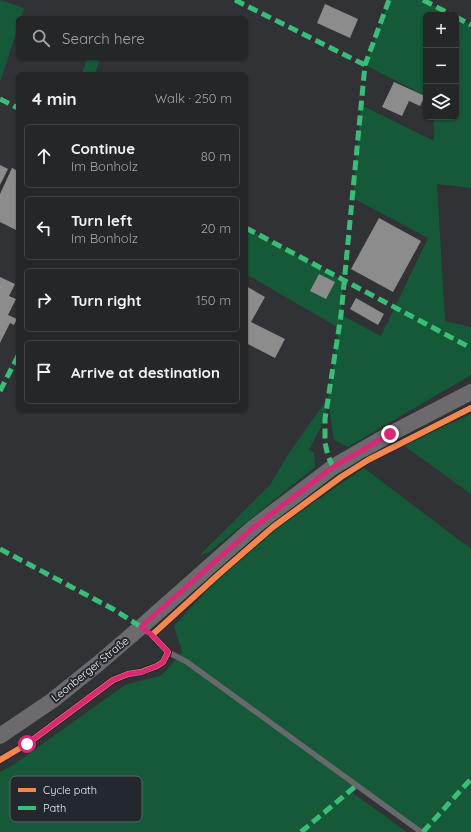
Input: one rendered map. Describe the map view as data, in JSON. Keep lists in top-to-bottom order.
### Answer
{
  "streets": {
    "main road": ["Leonberger Straße"]
  },
  "legend": ["Cycle path", "Path"],
  "page": {
    "map_buttons": ["+", "−"],
    "search": "Search here",
    "heading": ["4 min", "Walk · 250 m"],
    "list": [
      ["Continue", "Im Bonholz", "80 m"],
      ["Turn left", "Im Bonholz", "20 m"],
      ["Turn right", "150 m"],
      "Arrive at destination"
    ]
  }
}
